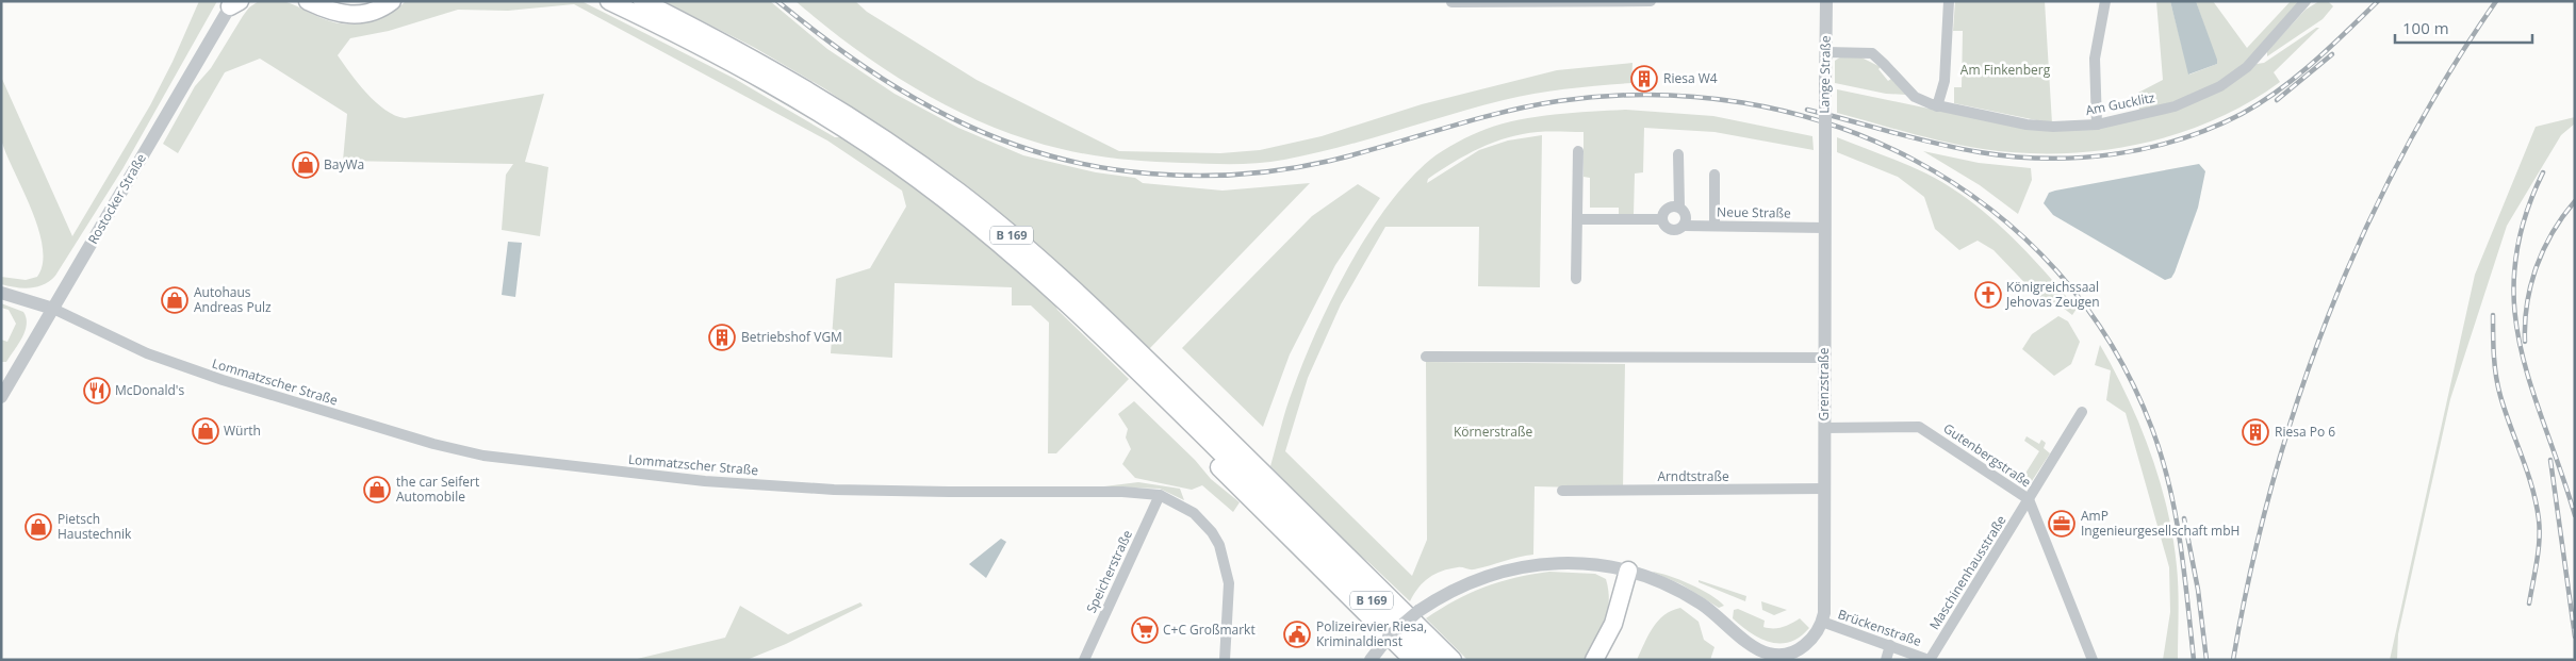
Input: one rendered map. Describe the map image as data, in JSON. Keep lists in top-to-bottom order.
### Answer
{
  "streets": {
    "highway": ["B 169"],
    "street": [
      "Lange Straße",
      "Am Gucklitz",
      "Rostocker Straße",
      "Neue Straße",
      "Lommatzscher Straße",
      "Grenzstraße",
      "Gutenbergstraße",
      "Arndtstraße",
      "Speicherstraße",
      "Maschinenhausstraße",
      "Brückenstraße"
    ]
  },
  "crossings": [
    ["Lange Straße", "Am Gucklitz"],
    ["Lange Straße", "Grenzstraße"],
    ["Rostocker Straße", "Lommatzscher Straße"],
    ["Neue Straße", "Grenzstraße"],
    ["Lommatzscher Straße", "Speicherstraße"],
    ["Grenzstraße", "Gutenbergstraße"],
    ["Grenzstraße", "Arndtstraße"],
    ["Grenzstraße", "Brückenstraße"],
    ["Gutenbergstraße", "Maschinenhausstraße"],
    ["Maschinenhausstraße", "Brückenstraße"]
  ],
  "parks": ["Am Finkenberg", "Körnerstraße"],
  "places": {
    "building": ["Riesa W4", "Betriebshof VGM", "Riesa Po 6"],
    "shop": [
      "BayWa",
      "Autohaus Andreas Pulz",
      "Würth",
      "the car Seifert Automobile",
      "Pietsch Haustechnik"
    ],
    "church": ["Königreichssaal Jehovas Zeugen"],
    "restaurant": ["McDonald's"],
    "office": ["AmP Ingenieurgesellschaft mbH"],
    "supermarket": ["C+C Großmarkt"],
    "public building": ["Polizeirevier Riesa, Kriminaldienst"]
  },
  "scale_bar": "100 m"
}
